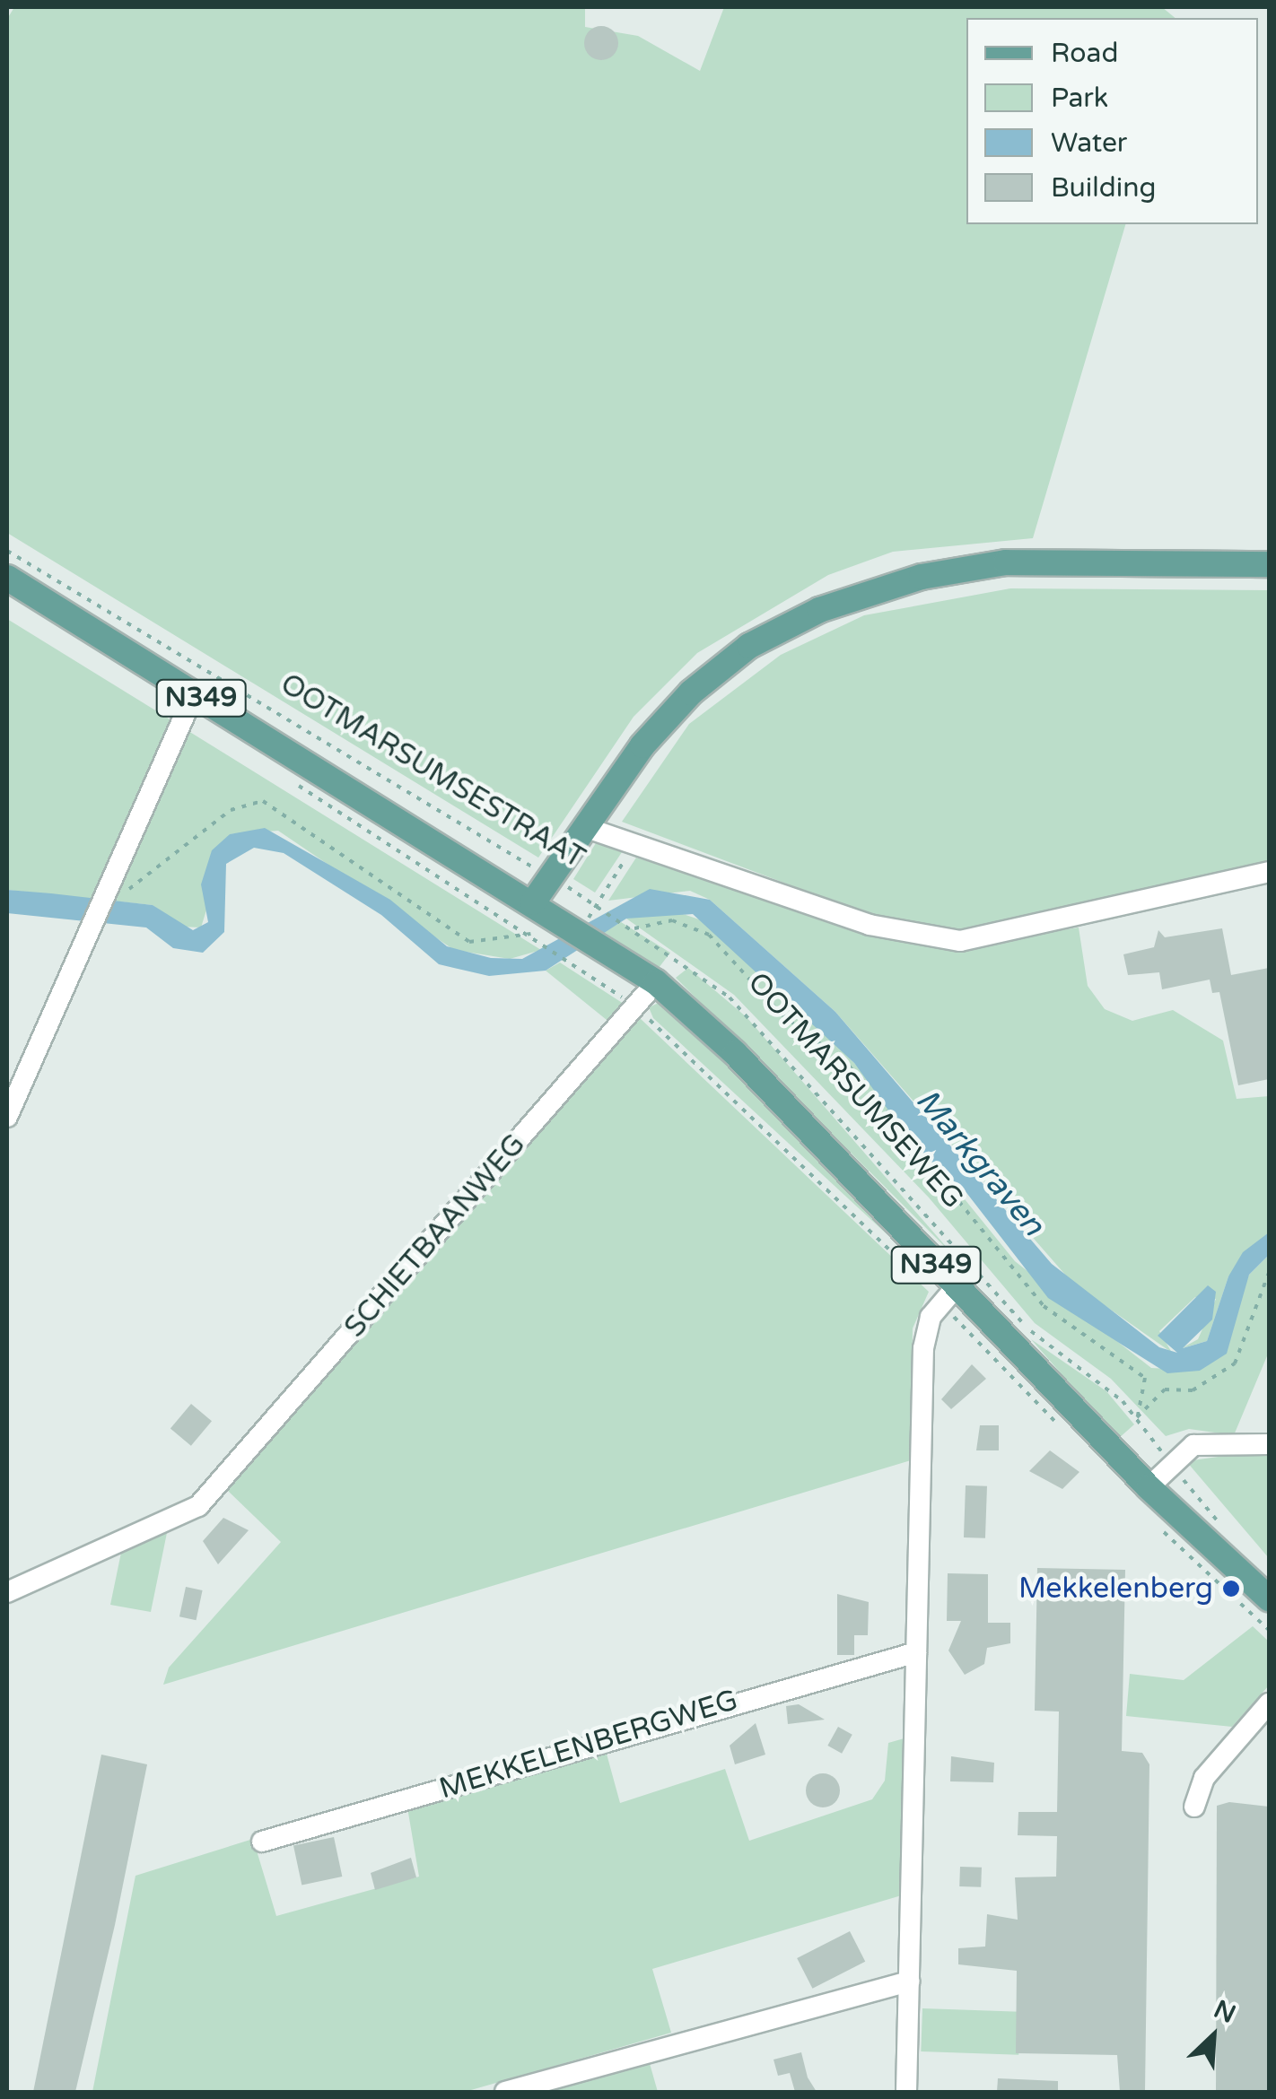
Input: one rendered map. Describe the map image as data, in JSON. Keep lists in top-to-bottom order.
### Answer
{
  "streets": {
    "main road": ["N349", "OOTMARSUMSESTRAAT", "OOTMARSUMSEWEG"],
    "street": ["SCHIETBAANWEG", "MEKKELENBERGWEG"]
  },
  "crossings": [
    ["OOTMARSUMSESTRAAT", "OOTMARSUMSEWEG"],
    ["OOTMARSUMSEWEG", "SCHIETBAANWEG"]
  ],
  "water": ["Markgraven"],
  "places": ["Mekkelenberg"],
  "legend": [
    "Road",
    "Park",
    "Water",
    "Building"
  ],
  "north": "top right"
}
